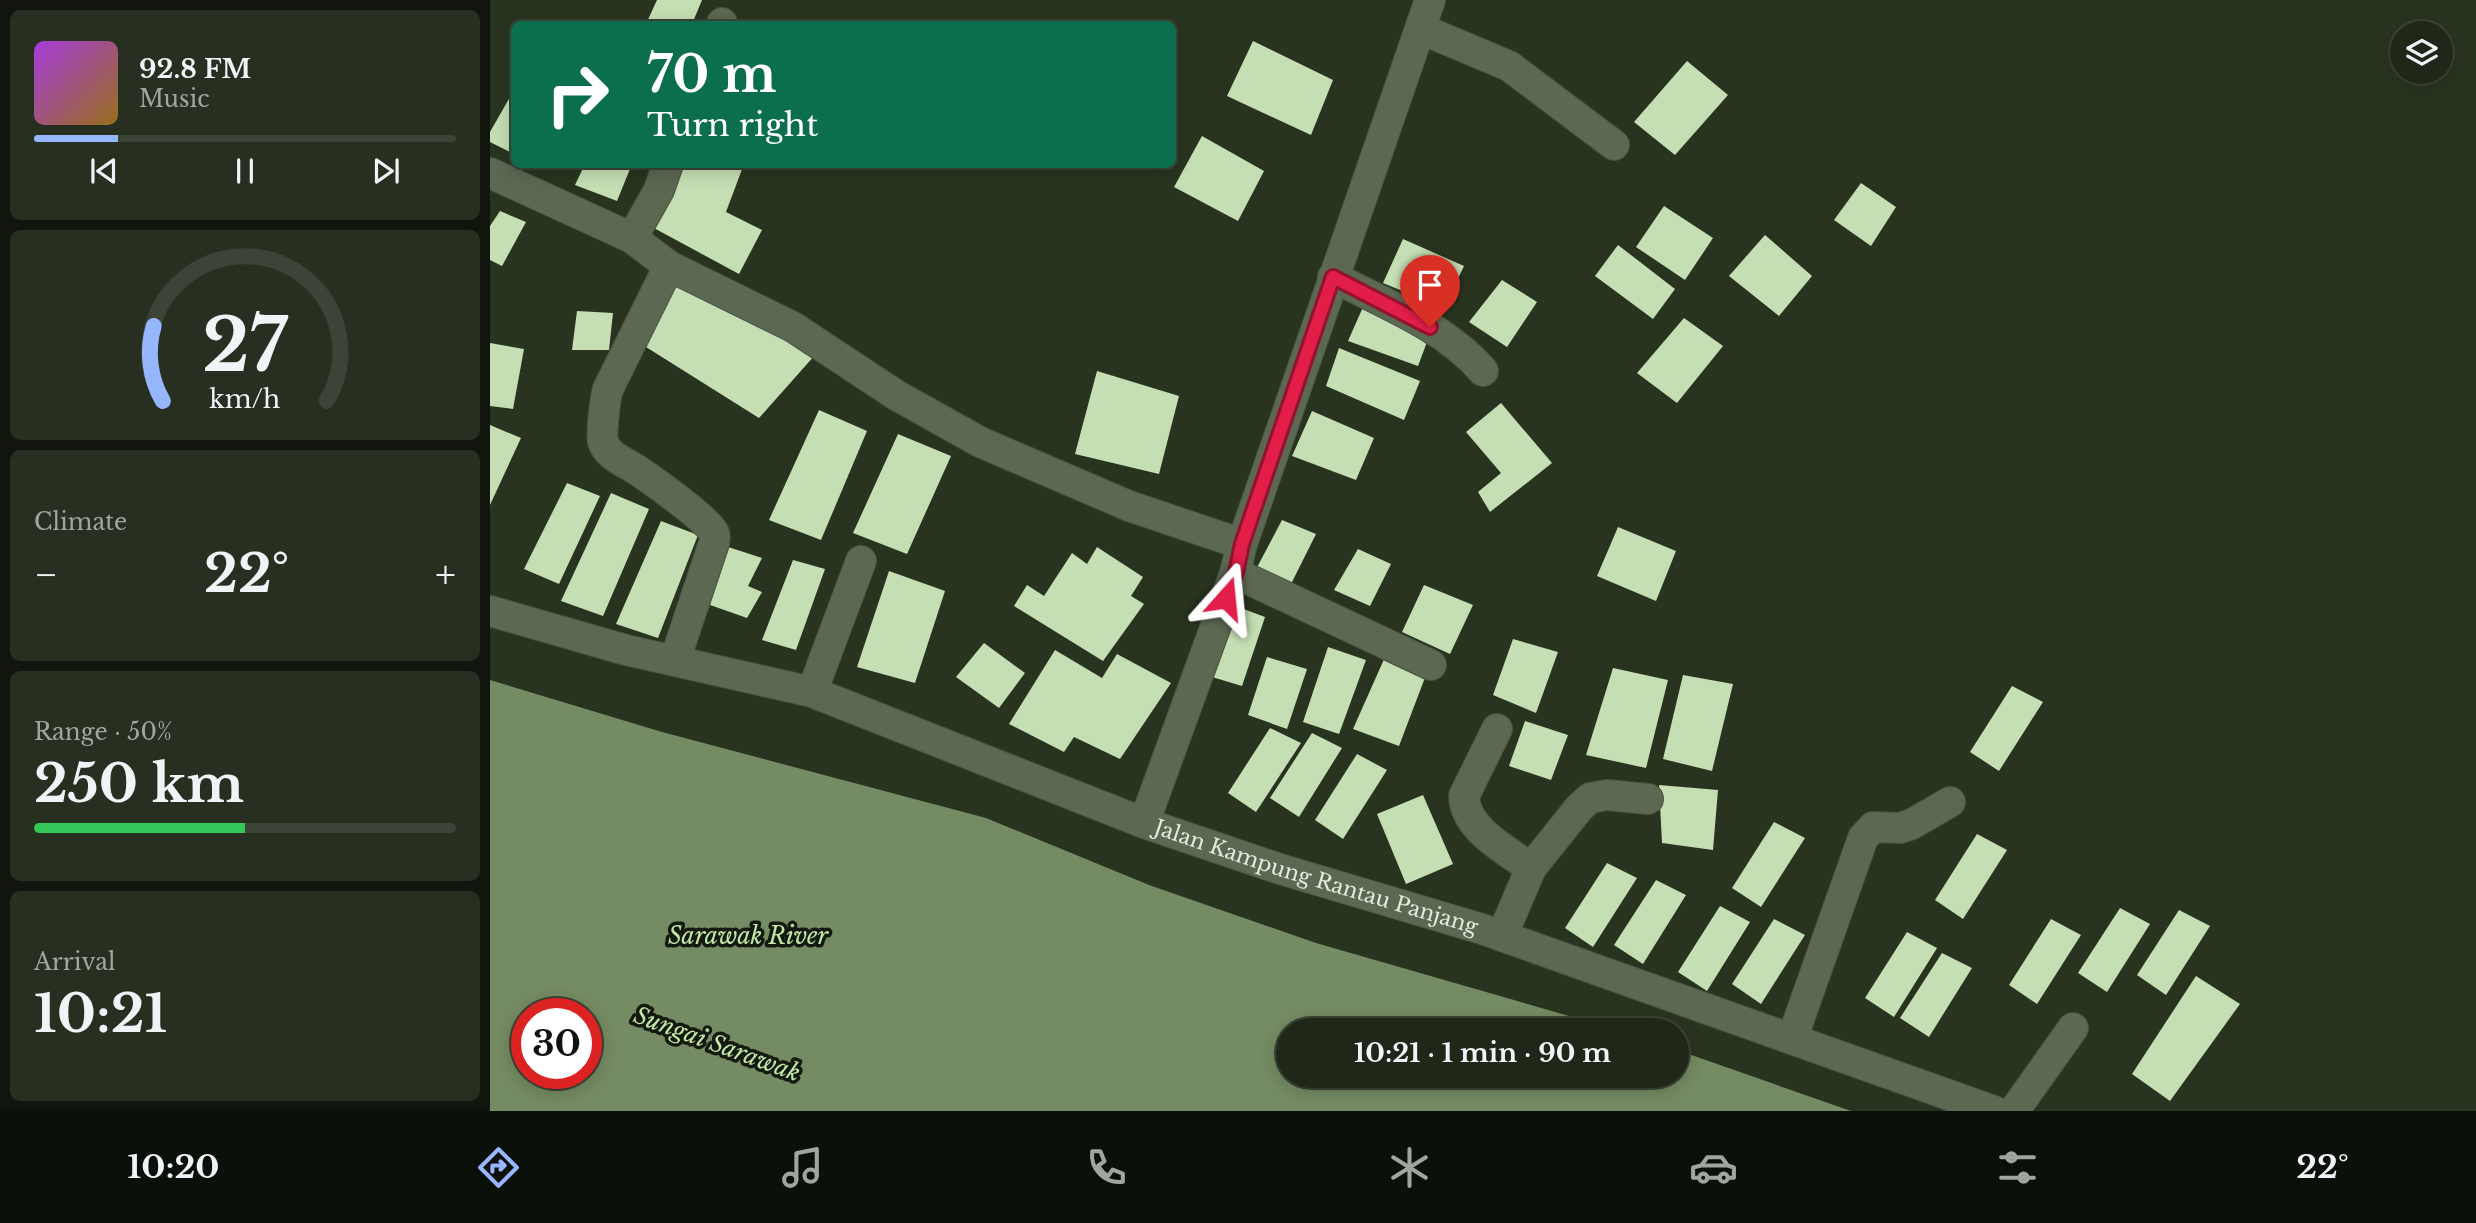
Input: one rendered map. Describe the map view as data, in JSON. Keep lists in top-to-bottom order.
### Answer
{
  "streets": {
    "street": ["Jalan Kampung Rantau Panjang"]
  },
  "water": ["Sarawak River", "Sungai Sarawak"],
  "page": {
    "turn": ["70 m", "Turn right"],
    "song": ["92.8 FM", "Music"],
    "tile": [
      "Climate",
      ["Range · 50%", "250 km"],
      ["Arrival", "10:21"]
    ],
    "heat": ["−", "22°", "+"],
    "limit": "30",
    "trip": "10:21 · 1 min · 90 m",
    "tabs": ["10:20", "22°"],
    "gauge": ["27", "km/h"]
  }
}
